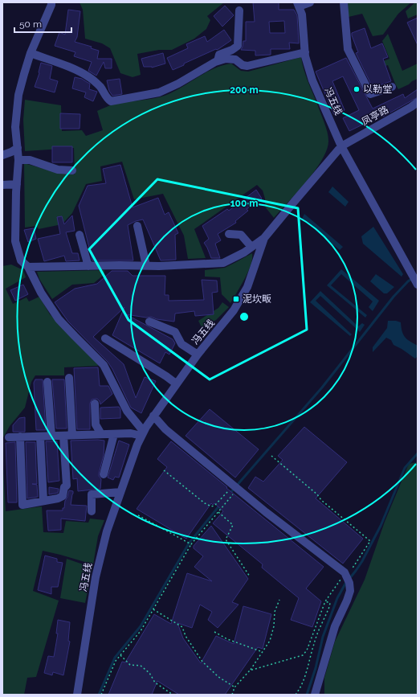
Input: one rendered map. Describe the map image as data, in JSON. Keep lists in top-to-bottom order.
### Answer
{
  "streets": {
    "street": ["冯五线", "凤亭路"]
  },
  "crossings": [
    ["冯五线", "凤亭路"]
  ],
  "places": {
    "other": ["以勒堂"],
    "transit": ["泥坎畈"]
  },
  "scale_bar": "50 m",
  "rings": ["200 m", "100 m"]
}
